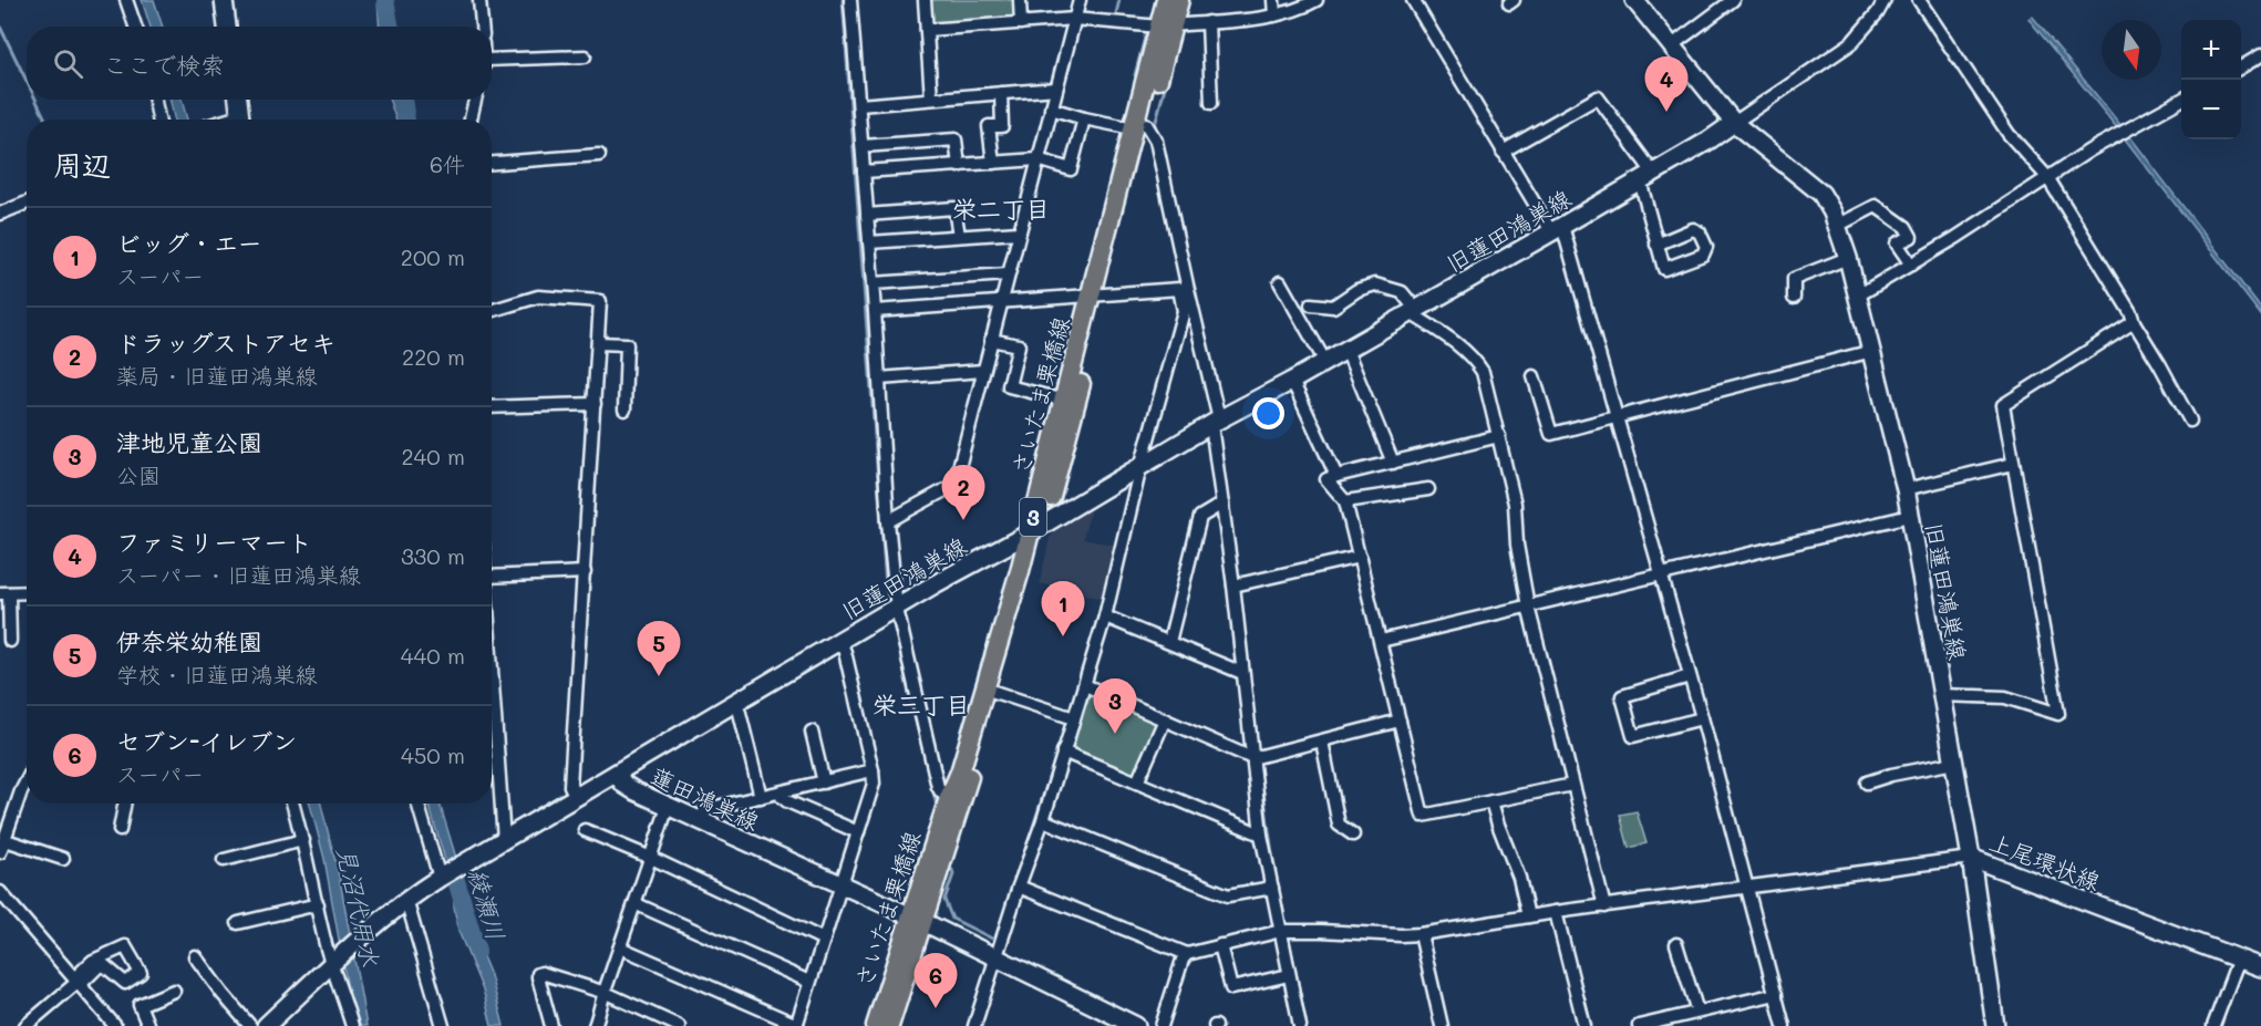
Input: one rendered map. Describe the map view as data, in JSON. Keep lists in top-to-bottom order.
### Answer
{
  "streets": {
    "main road": ["さいたま栗橋線", "3"],
    "street": ["旧蓮田鴻巣線", "蓮田鴻巣線", "上尾環状線"]
  },
  "crossings": [
    ["旧蓮田鴻巣線", "さいたま栗橋線"],
    ["旧蓮田鴻巣線", "蓮田鴻巣線"],
    ["旧蓮田鴻巣線", "上尾環状線"],
    ["さいたま栗橋線", "蓮田鴻巣線"]
  ],
  "districts": ["栄二丁目", "栄三丁目"],
  "water": ["綾瀬川", "見沼代用水"],
  "north": "bottom",
  "page": {
    "map_buttons": ["+", "−"],
    "search": "ここで検索",
    "pins": [
      "4",
      "2",
      "1",
      "5",
      "3",
      "6"
    ],
    "heading": ["周辺", "6件"],
    "list": [
      {
        "mark": "1",
        "name": "ビッグ・エー",
        "note": "スーパー",
        "value": "200 m"
      },
      {
        "mark": "2",
        "name": "ドラッグストアセキ",
        "note": "薬局 · 旧蓮田鴻巣線",
        "value": "220 m"
      },
      {
        "mark": "3",
        "name": "津地児童公園",
        "note": "公園",
        "value": "240 m"
      },
      {
        "mark": "4",
        "name": "ファミリーマート",
        "note": "スーパー · 旧蓮田鴻巣線",
        "value": "330 m"
      },
      {
        "mark": "5",
        "name": "伊奈栄幼稚園",
        "note": "学校 · 旧蓮田鴻巣線",
        "value": "440 m"
      },
      {
        "mark": "6",
        "name": "セブン-イレブン",
        "note": "スーパー",
        "value": "450 m"
      }
    ]
  }
}
